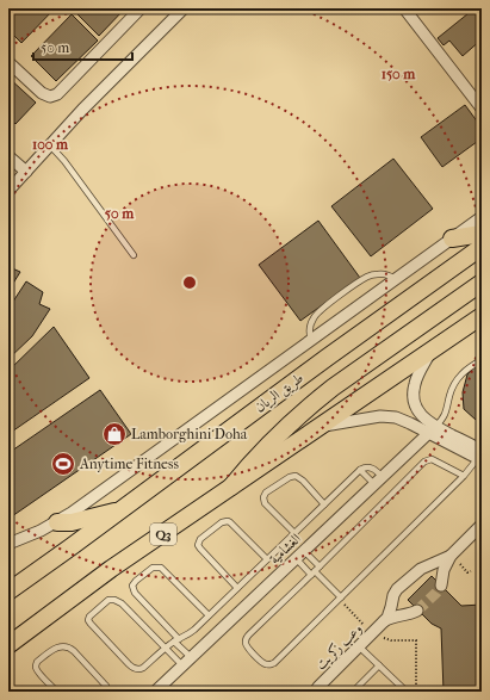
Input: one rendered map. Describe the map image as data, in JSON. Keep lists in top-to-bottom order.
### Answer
{
  "streets": {
    "main road": ["طريق الريان", "Q3"],
    "street": ["الغشامية", "وعب زكريت"]
  },
  "places": {
    "shop": ["Lamborghini Doha"],
    "sports": ["Anytime Fitness"]
  },
  "scale_bar": "50 m",
  "rings": ["150 m", "100 m", "50 m"]
}
